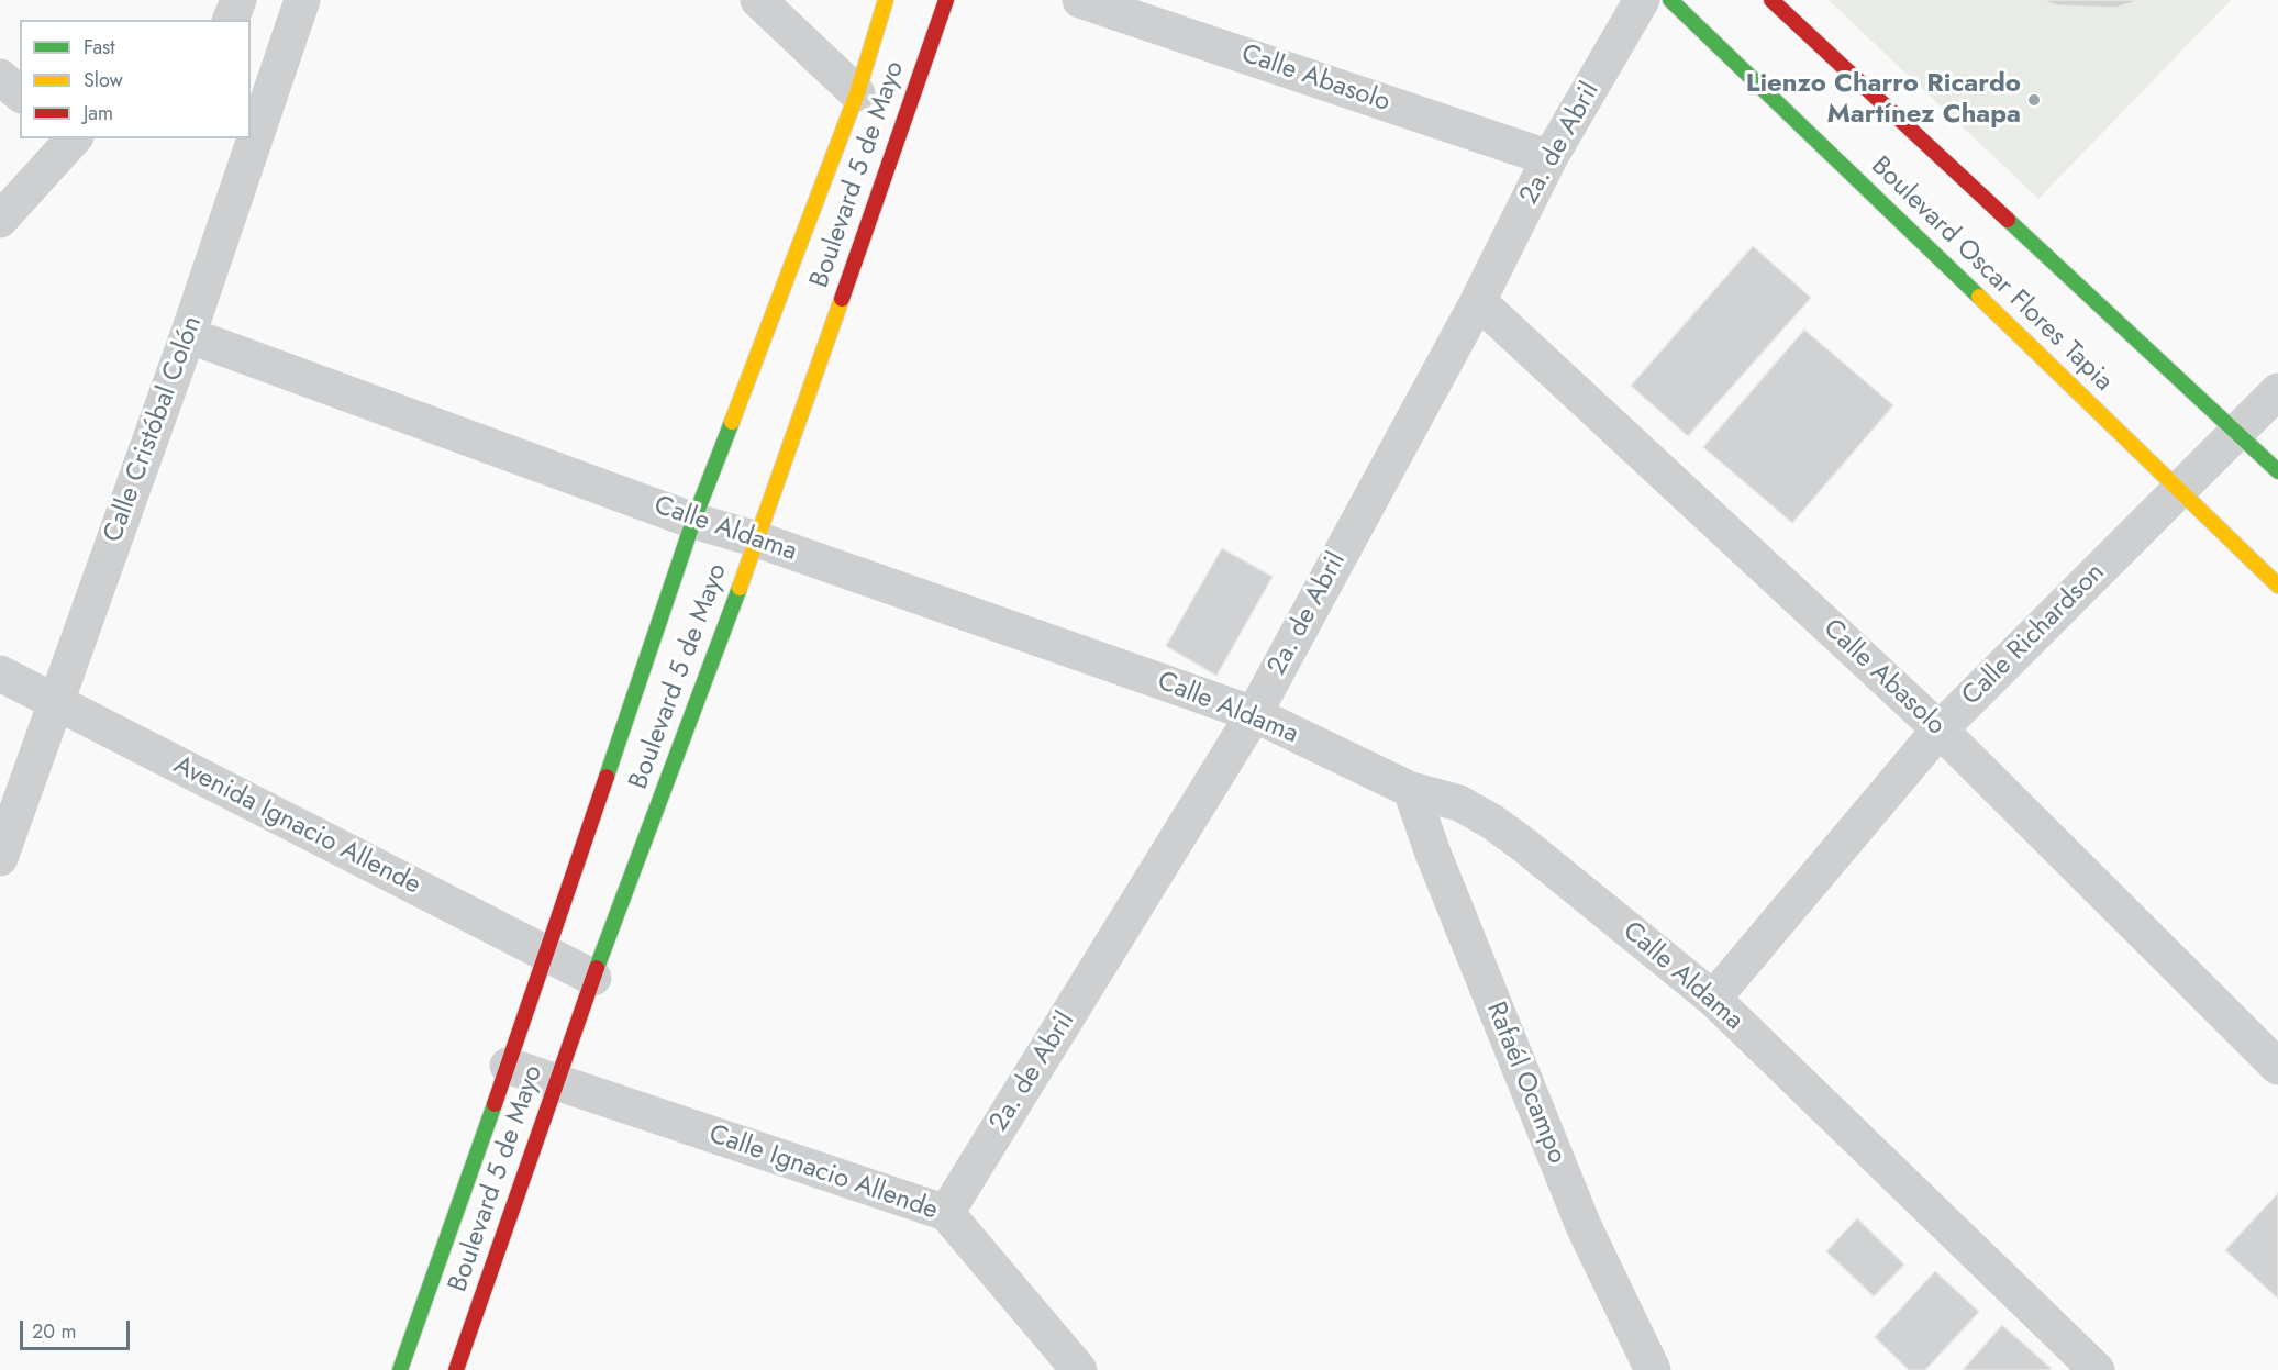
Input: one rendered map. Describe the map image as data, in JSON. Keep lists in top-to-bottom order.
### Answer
{
  "streets": {
    "street": [
      "Calle Abasolo",
      "2a. de Abril",
      "Boulevard 5 de Mayo",
      "Boulevard Oscar Flores Tapia",
      "Calle Cristóbal Colón",
      "Calle Aldama",
      "Calle Richardson",
      "Avenida Ignacio Allende",
      "Rafaél Ocampo",
      "Calle Ignacio Allende"
    ]
  },
  "crossings": [
    ["Calle Abasolo", "2a. de Abril"],
    ["Calle Abasolo", "Calle Richardson"],
    ["2a. de Abril", "Calle Aldama"],
    ["2a. de Abril", "Calle Ignacio Allende"],
    ["Boulevard 5 de Mayo", "Calle Aldama"],
    ["Boulevard 5 de Mayo", "Avenida Ignacio Allende"],
    ["Boulevard 5 de Mayo", "Calle Ignacio Allende"],
    ["Boulevard Oscar Flores Tapia", "Calle Richardson"],
    ["Calle Cristóbal Colón", "Calle Aldama"],
    ["Calle Cristóbal Colón", "Avenida Ignacio Allende"],
    ["Calle Aldama", "Calle Richardson"],
    ["Calle Aldama", "Rafaél Ocampo"]
  ],
  "places": ["Lienzo Charro Ricardo Martínez Chapa"],
  "legend": ["Fast", "Slow", "Jam"],
  "scale_bar": "20 m"
}
